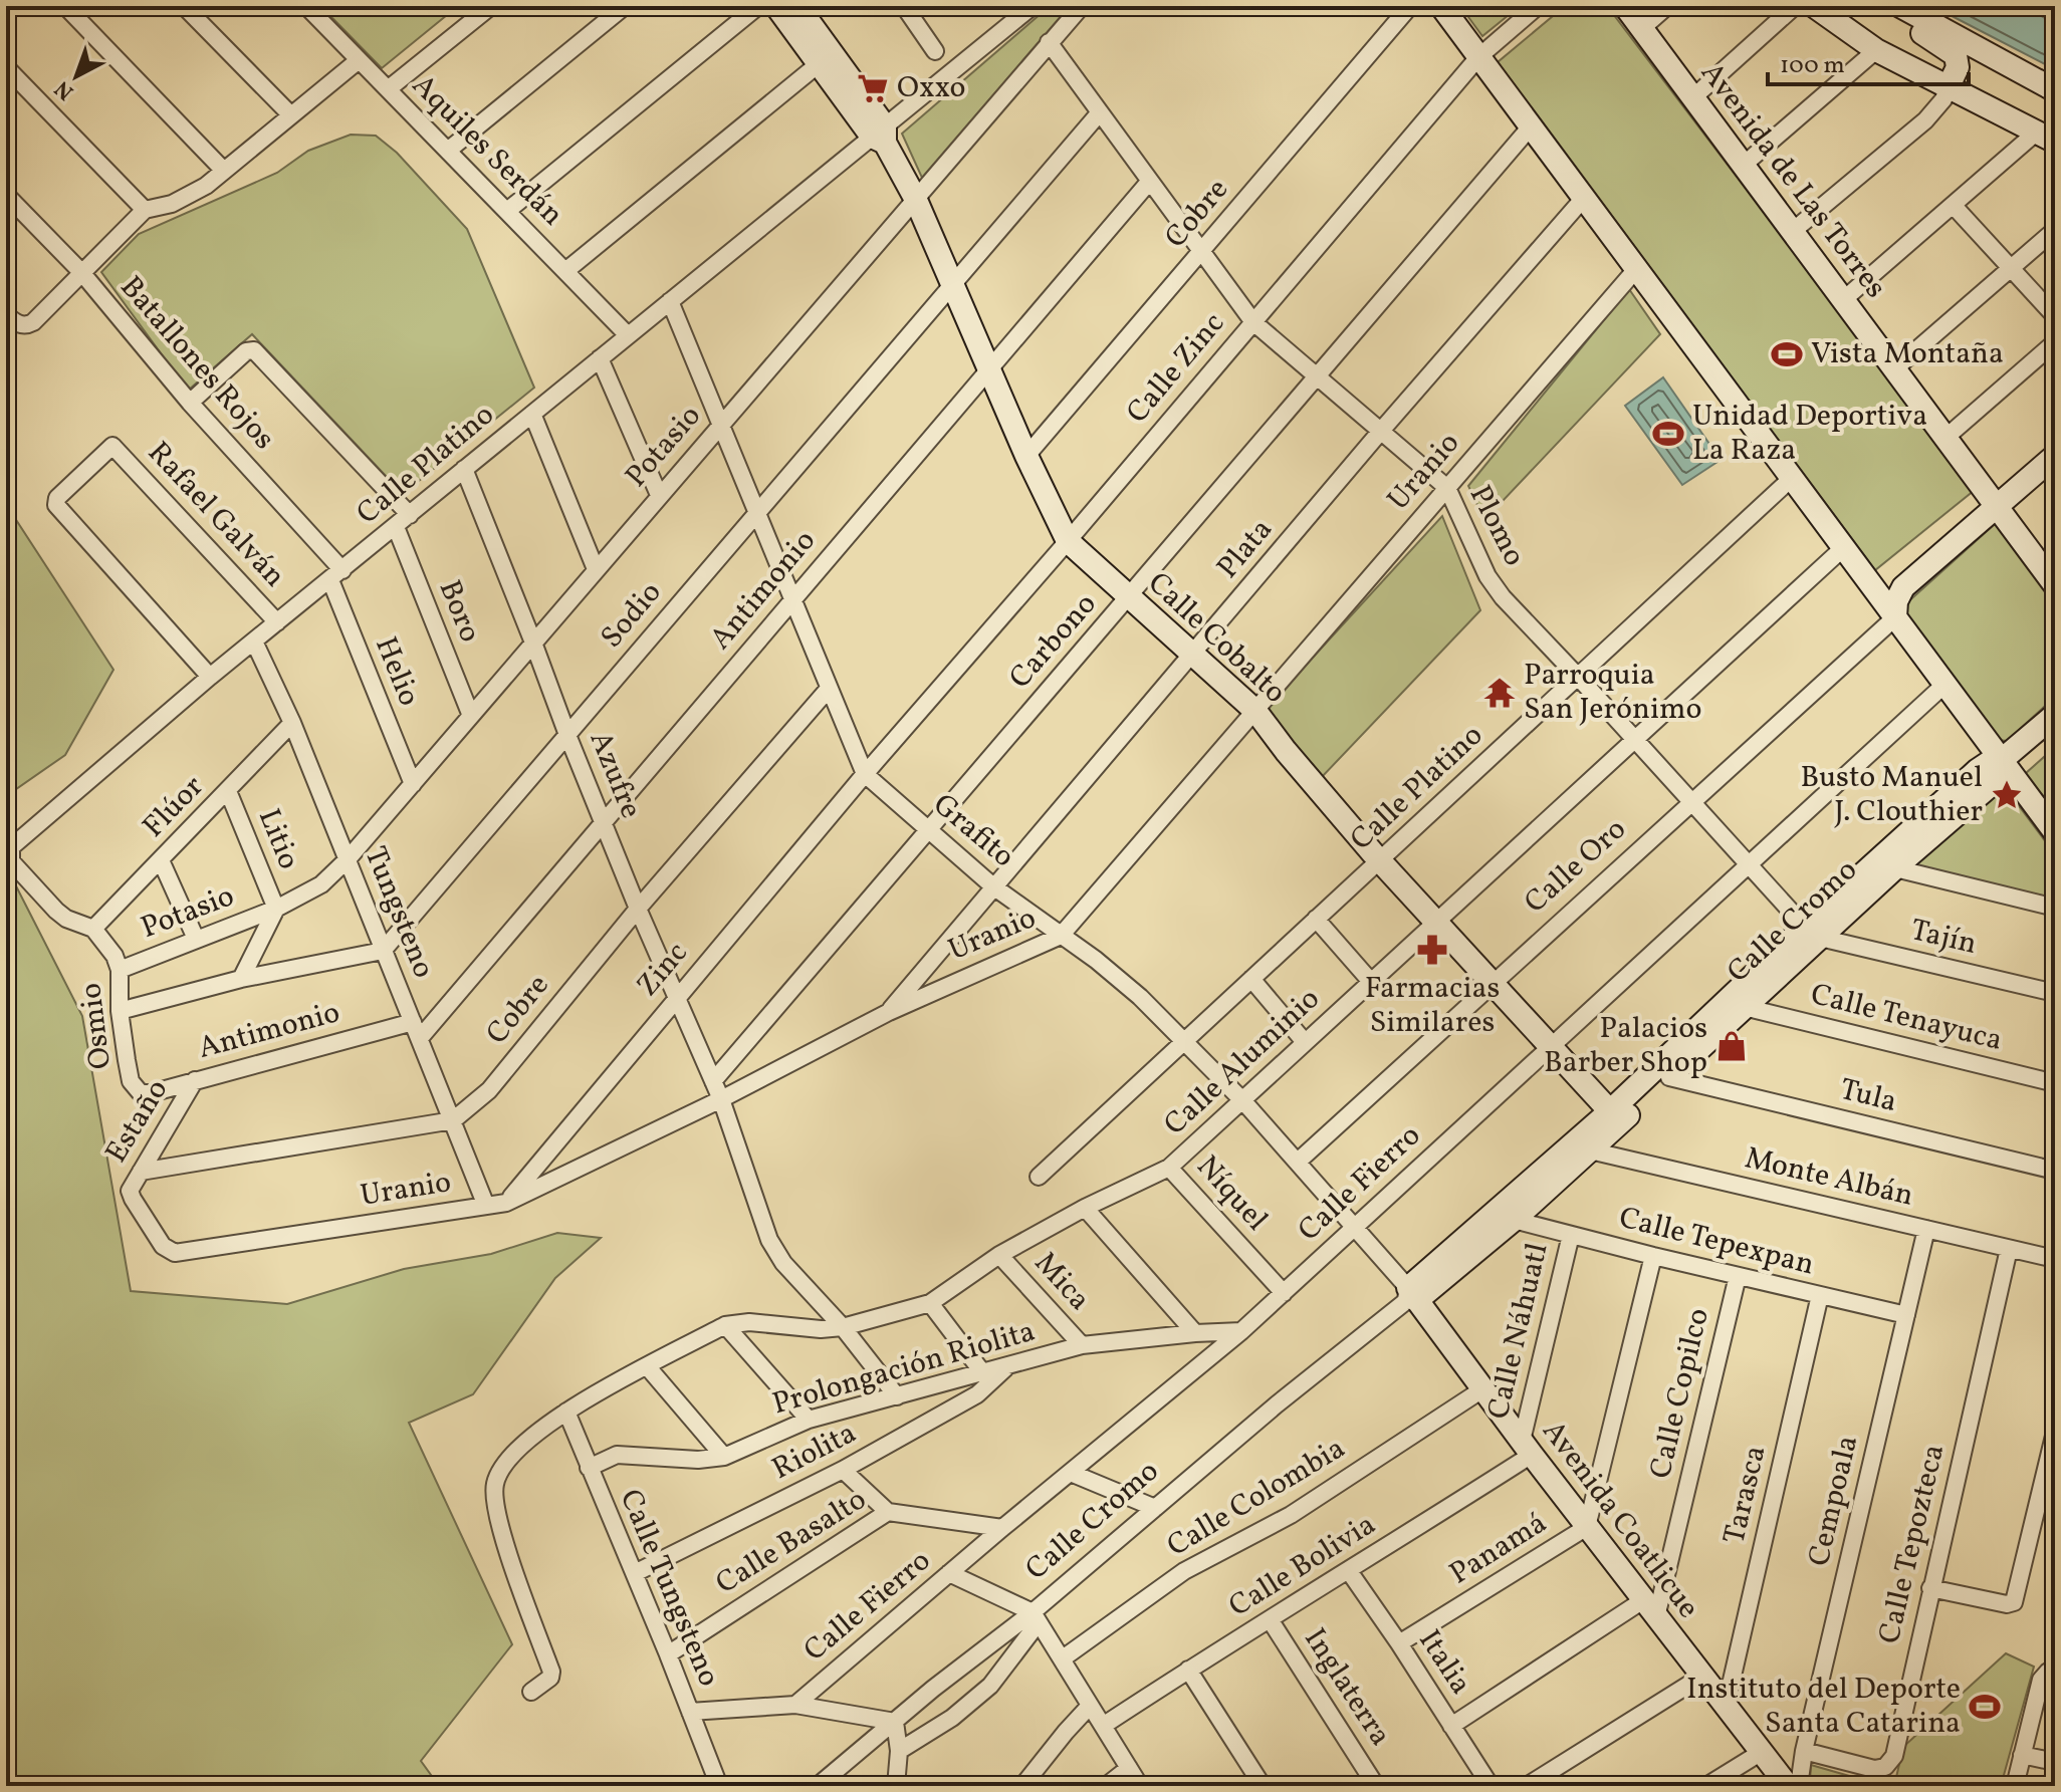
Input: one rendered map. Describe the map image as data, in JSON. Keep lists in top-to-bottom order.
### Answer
{
  "streets": {
    "street": [
      "Aquiles Serdán",
      "Avenida de Las Torres",
      "Cobre",
      "Batallones Rojos",
      "Calle Zinc",
      "Potasio",
      "Calle Platino",
      "Uranio",
      "Rafael Galván",
      "Plomo",
      "Plata",
      "Antimonio",
      "Boro",
      "Sodio",
      "Calle Cobalto",
      "Carbono",
      "Helio",
      "Azufre",
      "Flúor",
      "Grafito",
      "Litio",
      "Calle Oro",
      "Tungsteno",
      "Calle Cromo",
      "Tajín",
      "Zinc",
      "Calle Tenayuca",
      "Osmio",
      "Calle Aluminio",
      "Tula",
      "Estaño",
      "Monte Albán",
      "Calle Fierro",
      "Níquel",
      "Calle Tepexpan",
      "Mica",
      "Calle Náhuatl",
      "Prolongación Riolita",
      "Calle Copilco",
      "Riolita",
      "Tarasca",
      "Calle Colombia",
      "Cempoala",
      "Avenida Coatlicue",
      "Calle Basalto",
      "Calle Tepozteca",
      "Panamá",
      "Calle Bolivia",
      "Calle Tungsteno",
      "Italia",
      "Inglaterra"
    ]
  },
  "crossings": [
    ["Aquiles Serdán", "Calle Platino"],
    ["Cobre", "Plomo"],
    ["Cobre", "Calle Cobalto"],
    ["Cobre", "Azufre"],
    ["Cobre", "Grafito"],
    ["Cobre", "Tungsteno"],
    ["Batallones Rojos", "Calle Platino"],
    ["Batallones Rojos", "Helio"],
    ["Calle Zinc", "Plomo"],
    ["Calle Zinc", "Calle Cobalto"],
    ["Calle Zinc", "Grafito"],
    ["Calle Zinc", "Zinc"],
    ["Potasio", "Plomo"],
    ["Potasio", "Boro"],
    ["Potasio", "Calle Cobalto"],
    ["Potasio", "Helio"],
    ["Potasio", "Azufre"],
    ["Potasio", "Grafito"],
    ["Potasio", "Litio"],
    ["Potasio", "Tungsteno"],
    ["Potasio", "Osmio"],
    ["Calle Platino", "Rafael Galván"],
    ["Calle Platino", "Plomo"],
    ["Calle Platino", "Boro"],
    ["Calle Platino", "Calle Cobalto"],
    ["Calle Platino", "Helio"],
    ["Calle Platino", "Azufre"],
    ["Calle Platino", "Flúor"],
    ["Calle Platino", "Grafito"],
    ["Calle Platino", "Tungsteno"],
    ["Calle Platino", "Osmio"],
    ["Uranio", "Plomo"],
    ["Uranio", "Plata"],
    ["Uranio", "Calle Cobalto"],
    ["Uranio", "Azufre"],
    ["Uranio", "Grafito"],
    ["Uranio", "Tungsteno"],
    ["Uranio", "Zinc"],
    ["Uranio", "Estaño"],
    ["Plomo", "Plata"],
    ["Plomo", "Antimonio"],
    ["Plomo", "Sodio"],
    ["Plomo", "Carbono"],
    ["Plomo", "Calle Oro"],
    ["Plomo", "Calle Cromo"],
    ["Plomo", "Tajín"],
    ["Plomo", "Calle Aluminio"],
    ["Plomo", "Calle Fierro"],
    ["Plata", "Calle Cobalto"],
    ["Plata", "Grafito"],
    ["Antimonio", "Calle Cobalto"],
    ["Antimonio", "Azufre"],
    ["Antimonio", "Grafito"],
    ["Antimonio", "Tungsteno"],
    ["Antimonio", "Osmio"],
    ["Antimonio", "Estaño"],
    ["Sodio", "Calle Cobalto"],
    ["Sodio", "Azufre"],
    ["Sodio", "Grafito"],
    ["Sodio", "Tungsteno"],
    ["Calle Cobalto", "Carbono"],
    ["Calle Cobalto", "Calle Oro"],
    ["Calle Cobalto", "Calle Cromo"],
    ["Calle Cobalto", "Calle Aluminio"],
    ["Calle Cobalto", "Calle Fierro"],
    ["Carbono", "Azufre"],
    ["Carbono", "Grafito"],
    ["Azufre", "Zinc"],
    ["Azufre", "Calle Aluminio"],
    ["Azufre", "Prolongación Riolita"],
    ["Flúor", "Litio"],
    ["Flúor", "Tungsteno"],
    ["Flúor", "Osmio"],
    ["Grafito", "Calle Oro"],
    ["Grafito", "Calle Cromo"],
    ["Grafito", "Zinc"],
    ["Grafito", "Calle Aluminio"],
    ["Grafito", "Calle Fierro"],
    ["Grafito", "Avenida Coatlicue"],
    ["Calle Cromo", "Tajín"],
    ["Calle Cromo", "Calle Tenayuca"],
    ["Calle Cromo", "Tula"],
    ["Calle Cromo", "Monte Albán"],
    ["Calle Cromo", "Calle Tepexpan"],
    ["Calle Cromo", "Avenida Coatlicue"],
    ["Calle Aluminio", "Níquel"],
    ["Calle Aluminio", "Mica"],
    ["Calle Aluminio", "Calle Tungsteno"],
    ["Monte Albán", "Cempoala"],
    ["Monte Albán", "Calle Tepozteca"],
    ["Calle Fierro", "Níquel"],
    ["Calle Fierro", "Prolongación Riolita"],
    ["Calle Fierro", "Calle Basalto"],
    ["Calle Tepexpan", "Calle Náhuatl"],
    ["Calle Tepexpan", "Calle Copilco"],
    ["Calle Tepexpan", "Tarasca"],
    ["Calle Tepexpan", "Cempoala"],
    ["Mica", "Prolongación Riolita"],
    ["Calle Náhuatl", "Avenida Coatlicue"],
    ["Calle Náhuatl", "Calle Bolivia"],
    ["Prolongación Riolita", "Riolita"],
    ["Prolongación Riolita", "Calle Tungsteno"],
    ["Calle Copilco", "Avenida Coatlicue"],
    ["Riolita", "Calle Tungsteno"],
    ["Tarasca", "Avenida Coatlicue"],
    ["Calle Colombia", "Avenida Coatlicue"],
    ["Cempoala", "Calle Tepozteca"],
    ["Avenida Coatlicue", "Panamá"],
    ["Avenida Coatlicue", "Calle Bolivia"],
    ["Calle Basalto", "Calle Tungsteno"],
    ["Panamá", "Italia"],
    ["Calle Bolivia", "Italia"],
    ["Calle Bolivia", "Inglaterra"]
  ],
  "places": {
    "supermarket": ["Oxxo"],
    "sports": ["Vista Montaña", "Unidad Deportiva La Raza", "Instituto del Deporte Santa Catarina"],
    "temple": ["Parroquia San Jerónimo"],
    "place": ["Busto Manuel J. Clouthier"],
    "pharmacy": ["Farmacias Similares"],
    "shop": ["Palacios Barber Shop"]
  },
  "scale_bar": "100 m",
  "north": "bottom left"
}
